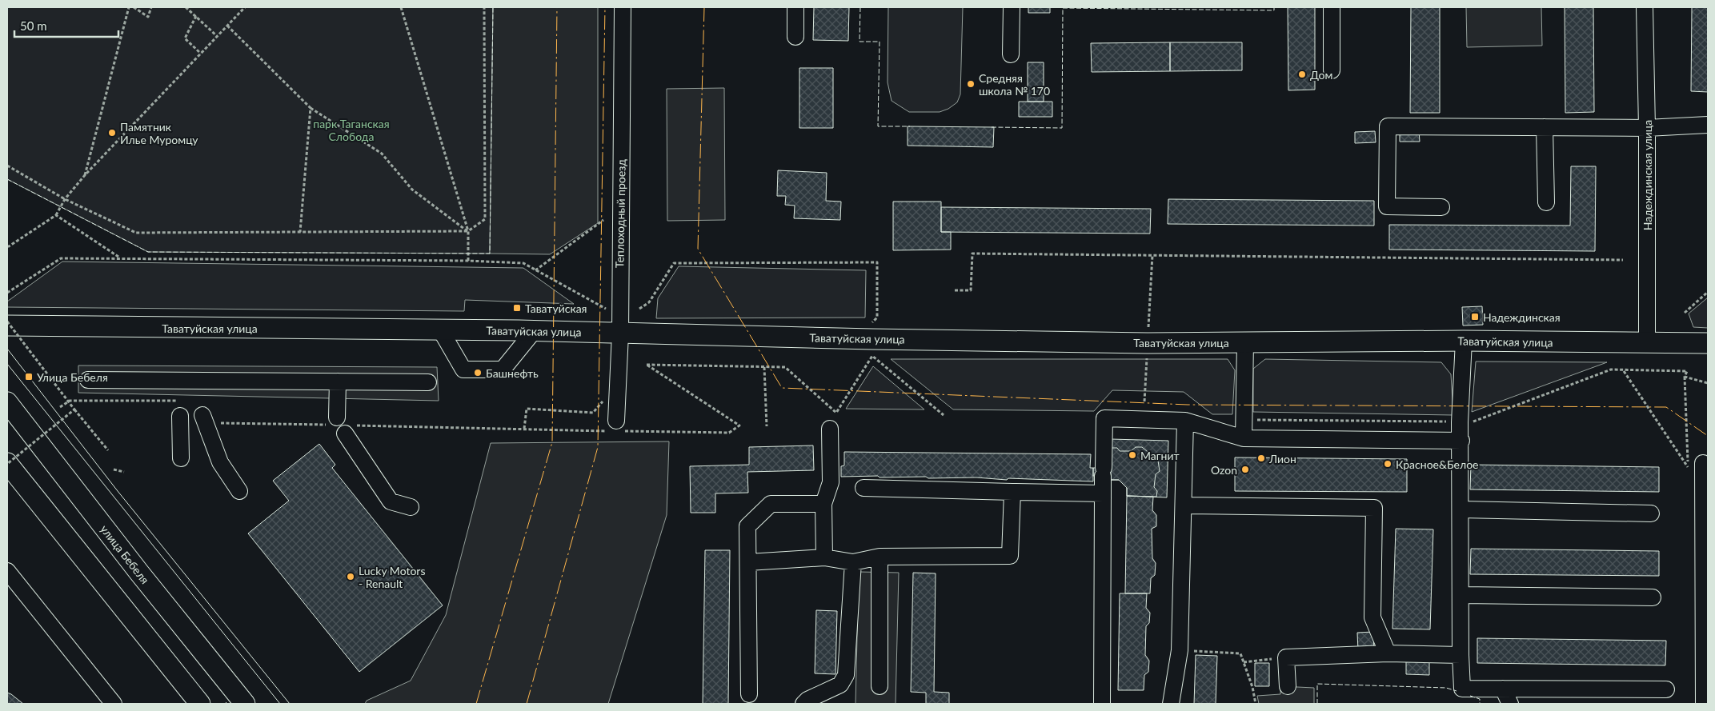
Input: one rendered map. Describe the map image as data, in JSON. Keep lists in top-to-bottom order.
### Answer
{
  "streets": {
    "main road": ["Таватуйская улица", "улица Бебеля"],
    "street": ["Надеждинская улица", "Теплоходный проезд"]
  },
  "crossings": [
    ["Надеждинская улица", "Таватуйская улица"],
    ["Теплоходный проезд", "Таватуйская улица"]
  ],
  "parks": ["парк Таганская Слобода"],
  "places": {
    "other": [
      "Дом",
      "Средняя школа № 170",
      "Памятник Илье Муромцу",
      "Башнефть",
      "Магнит",
      "Лион",
      "Красное&Белое",
      "Ozon",
      "Lucky Motors - Renault"
    ],
    "transit": ["Таватуйская", "Надеждинская", "Улица Бебеля"]
  },
  "scale_bar": "50 m"
}
